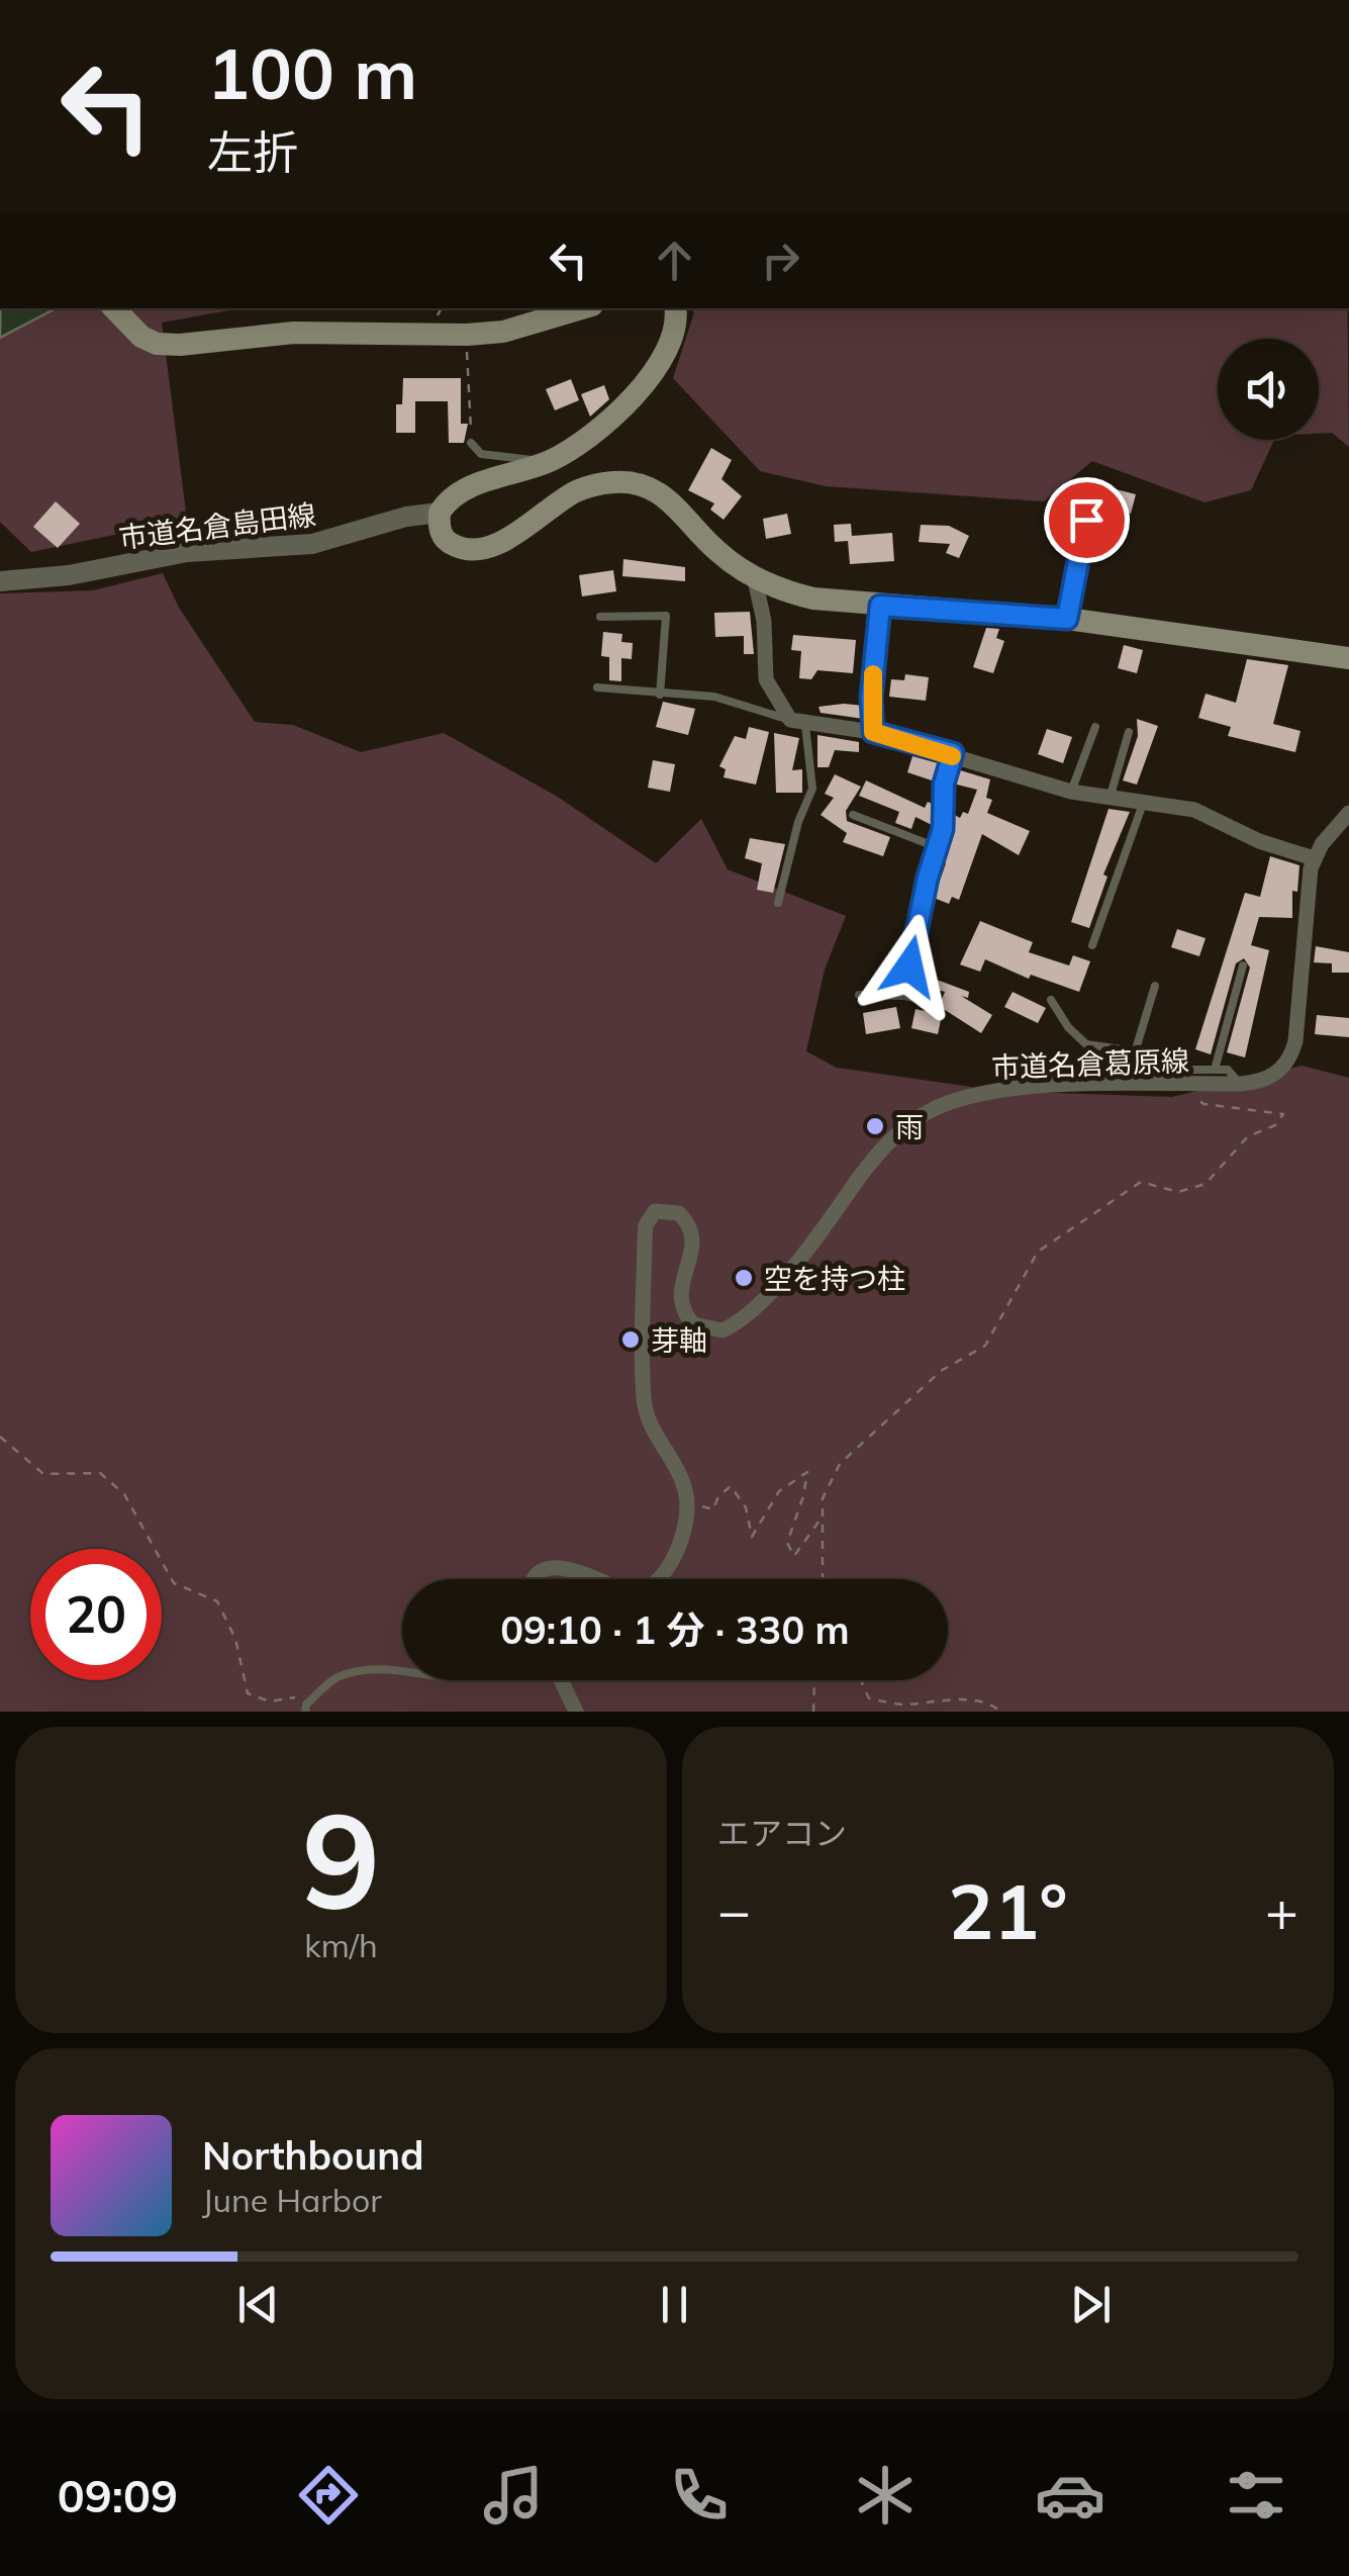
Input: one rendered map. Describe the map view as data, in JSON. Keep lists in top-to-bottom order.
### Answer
{
  "streets": {
    "street": ["市道名倉島田線", "市道名倉葛原線"]
  },
  "places": ["雨", "空を持つ柱", "芽軸"],
  "page": {
    "turn": ["100 m", "左折"],
    "limit": "20",
    "trip": "09:10 · 1 分 · 330 m",
    "tile": [
      ["9", "km/h"],
      "エアコン"
    ],
    "heat": ["−", "21°", "+"],
    "song": ["Northbound", "June Harbor"],
    "tabs": "09:09"
  }
}
